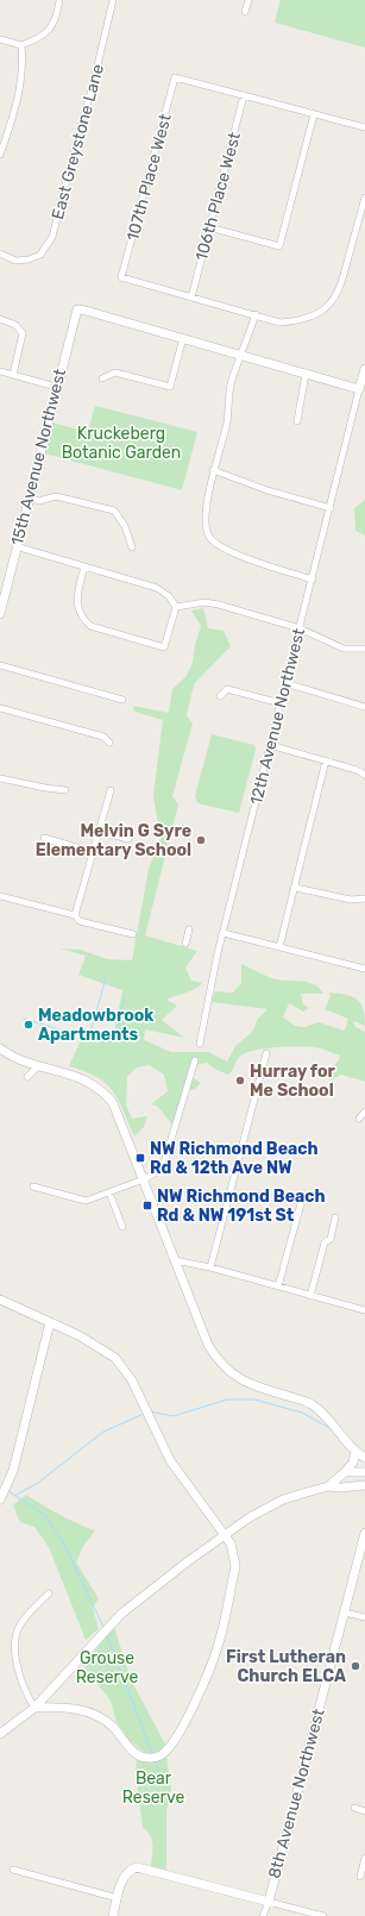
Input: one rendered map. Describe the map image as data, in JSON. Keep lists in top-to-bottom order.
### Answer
{
  "streets": {
    "street": [
      "East Greystone Lane",
      "107th Place West",
      "106th Place West",
      "15th Avenue Northwest",
      "12th Avenue Northwest",
      "8th Avenue Northwest"
    ]
  },
  "crossings": [
    ["107th Place West", "106th Place West"]
  ],
  "parks": ["Kruckeberg Botanic Garden", "Grouse Reserve", "Bear Reserve"],
  "places": {
    "other": [
      "Melvin G Syre Elementary School",
      "Meadowbrook Apartments",
      "Hurray for Me School",
      "First Lutheran Church ELCA"
    ],
    "transit": ["NW Richmond Beach Rd & 12th Ave NW", "NW Richmond Beach Rd & NW 191st St"]
  }
}
